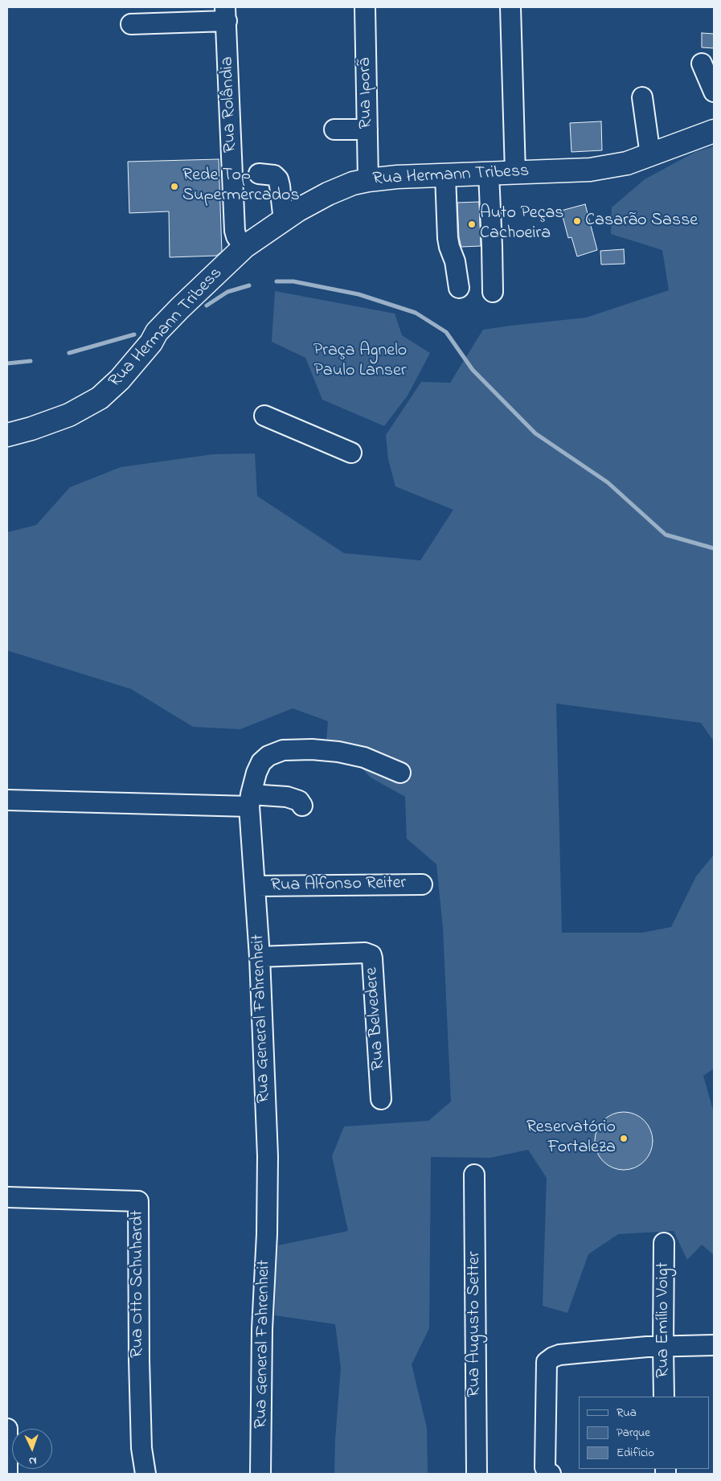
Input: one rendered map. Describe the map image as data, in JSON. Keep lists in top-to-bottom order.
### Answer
{
  "streets": {
    "main road": ["Rua Hermann Tribess"],
    "street": [
      "Rua Iporã",
      "Rua Rolândia",
      "Rua Alfonso Reiter",
      "Rua General Fahrenheit",
      "Rua Belvedere",
      "Rua Otto Schuhardt",
      "Rua Emílio Voigt",
      "Rua Augusto Setter"
    ]
  },
  "crossings": [
    ["Rua Iporã", "Rua Hermann Tribess"],
    ["Rua Rolândia", "Rua Hermann Tribess"],
    ["Rua Alfonso Reiter", "Rua General Fahrenheit"],
    ["Rua General Fahrenheit", "Rua Belvedere"]
  ],
  "parks": ["Praça Agnelo Paulo Lanser"],
  "places": [
    "Rede Top Supermercados",
    "Casarão Sasse",
    "Auto Peças Cachoeira",
    "Reservatório Fortaleza"
  ],
  "legend": ["Rua", "Parque", "Edifício"],
  "north": "bottom"
}
